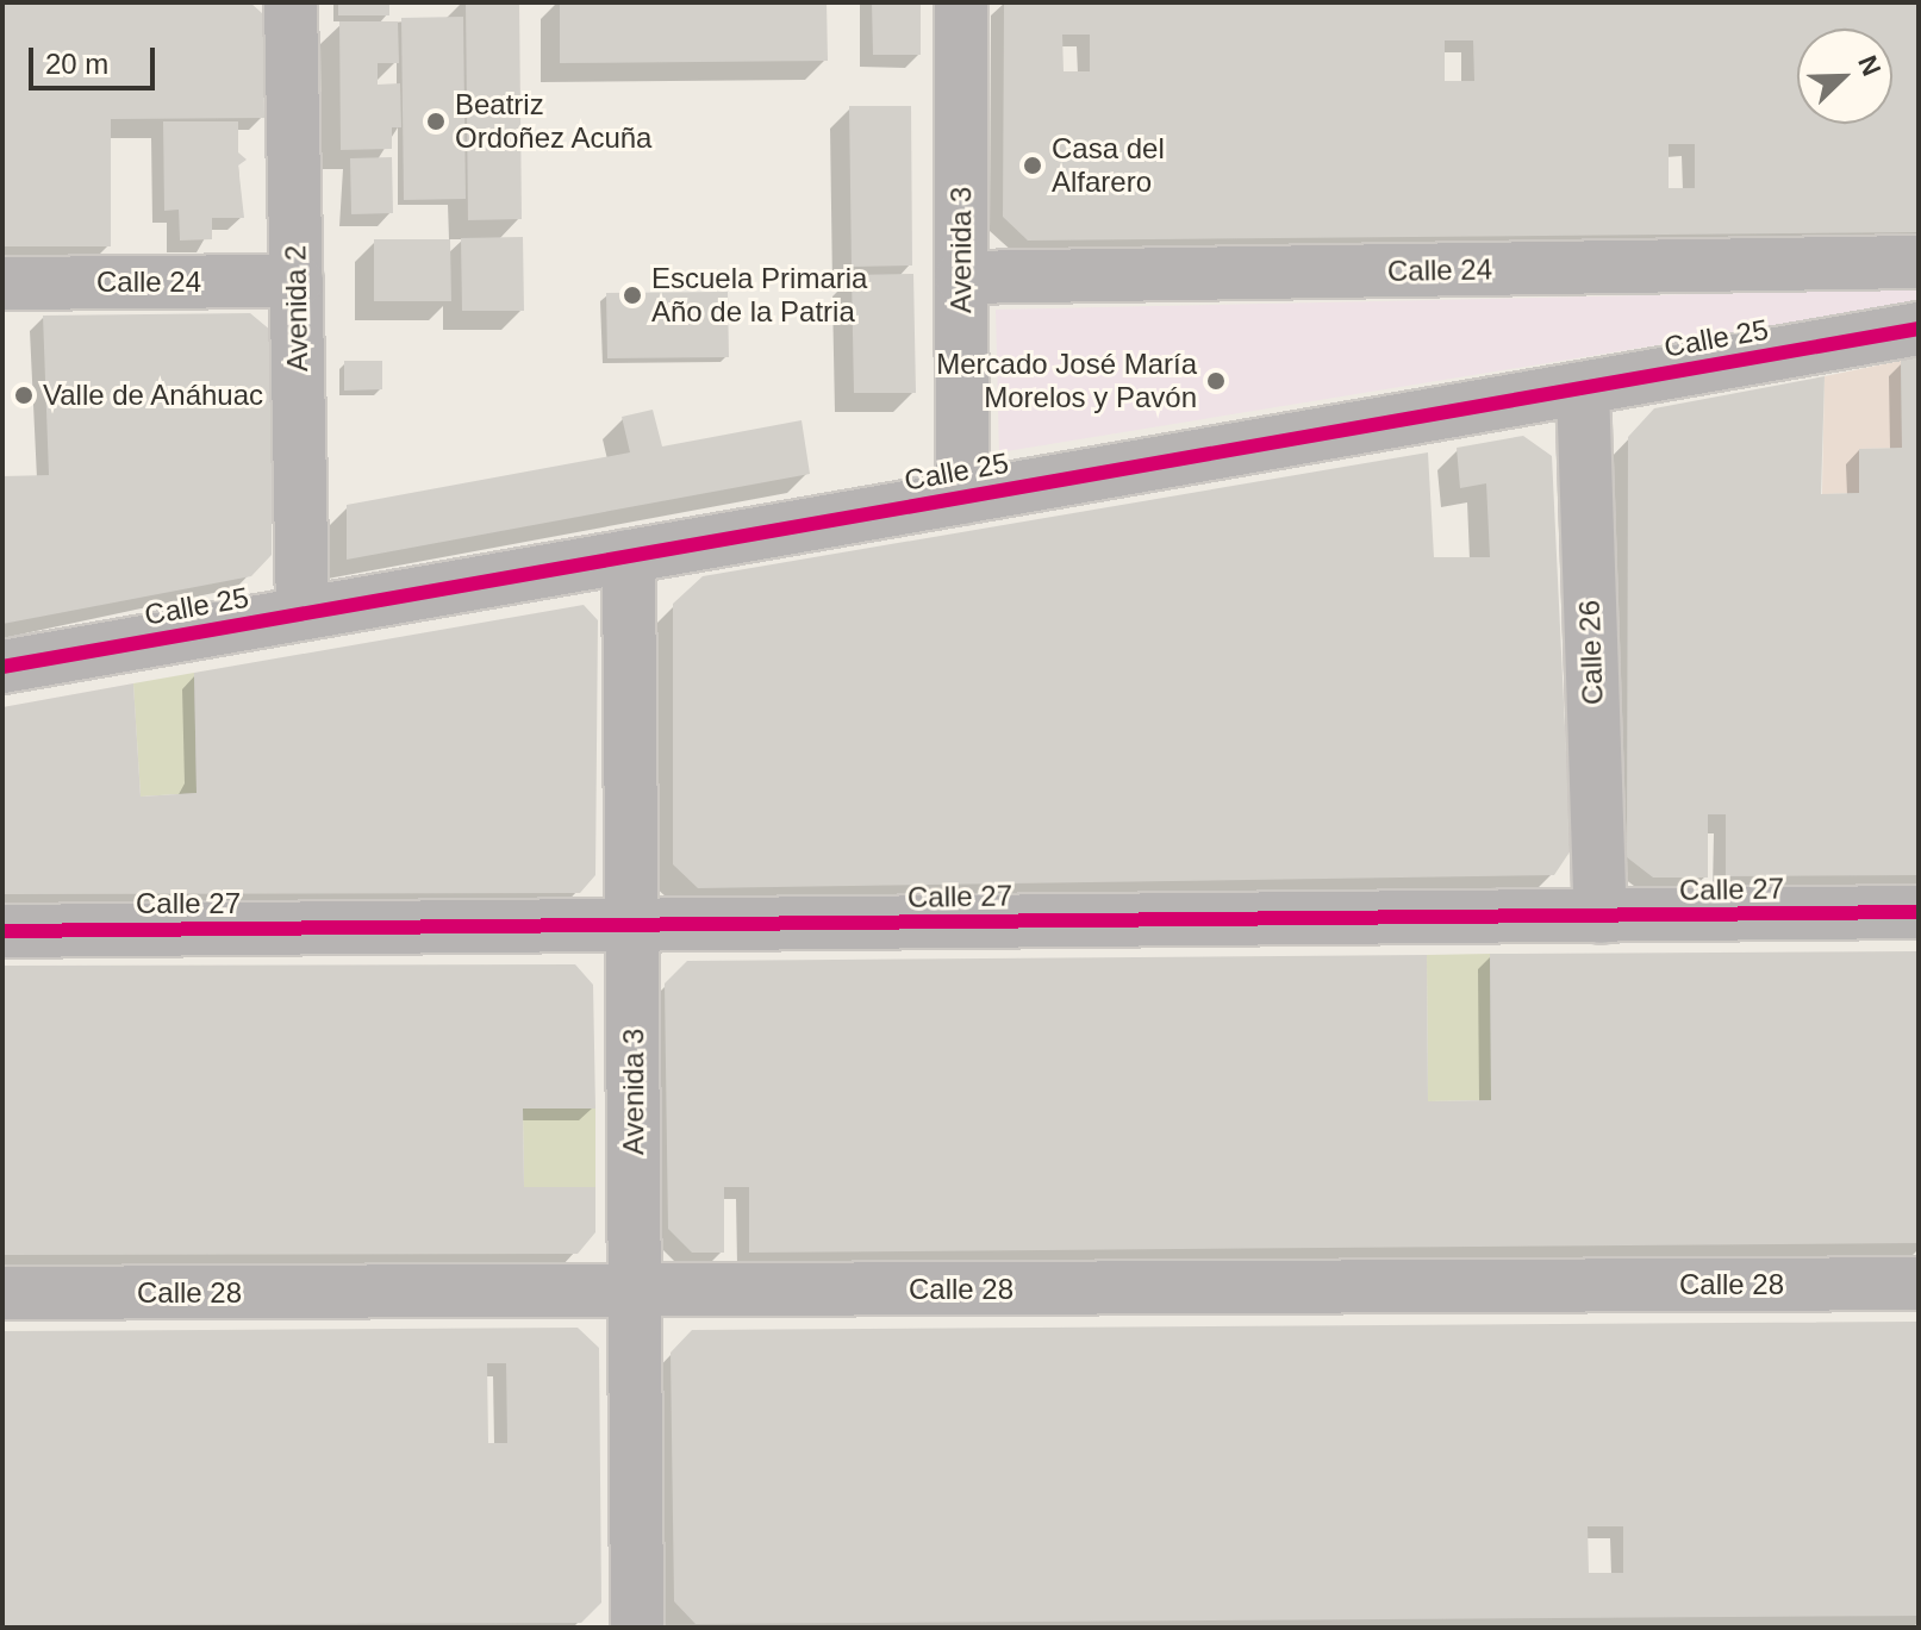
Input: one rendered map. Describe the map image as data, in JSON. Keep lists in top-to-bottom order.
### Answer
{
  "streets": {
    "street": [
      "Avenida 3",
      "Calle 24",
      "Avenida 2",
      "Calle 25",
      "Calle 26",
      "Calle 27",
      "Calle 28"
    ]
  },
  "crossings": [
    ["Avenida 3", "Calle 24"],
    ["Avenida 3", "Calle 25"],
    ["Avenida 3", "Calle 27"],
    ["Avenida 3", "Calle 28"],
    ["Calle 24", "Avenida 2"],
    ["Avenida 2", "Calle 25"],
    ["Calle 25", "Calle 26"],
    ["Calle 26", "Calle 27"]
  ],
  "places": [
    "Beatriz Ordoñez Acuña",
    "Casa del Alfarero",
    "Escuela Primaria Año de la Patria",
    "Mercado José María Morelos y Pavón",
    "Valle de Anáhuac"
  ],
  "scale_bar": "20 m",
  "north": "top right"
}
